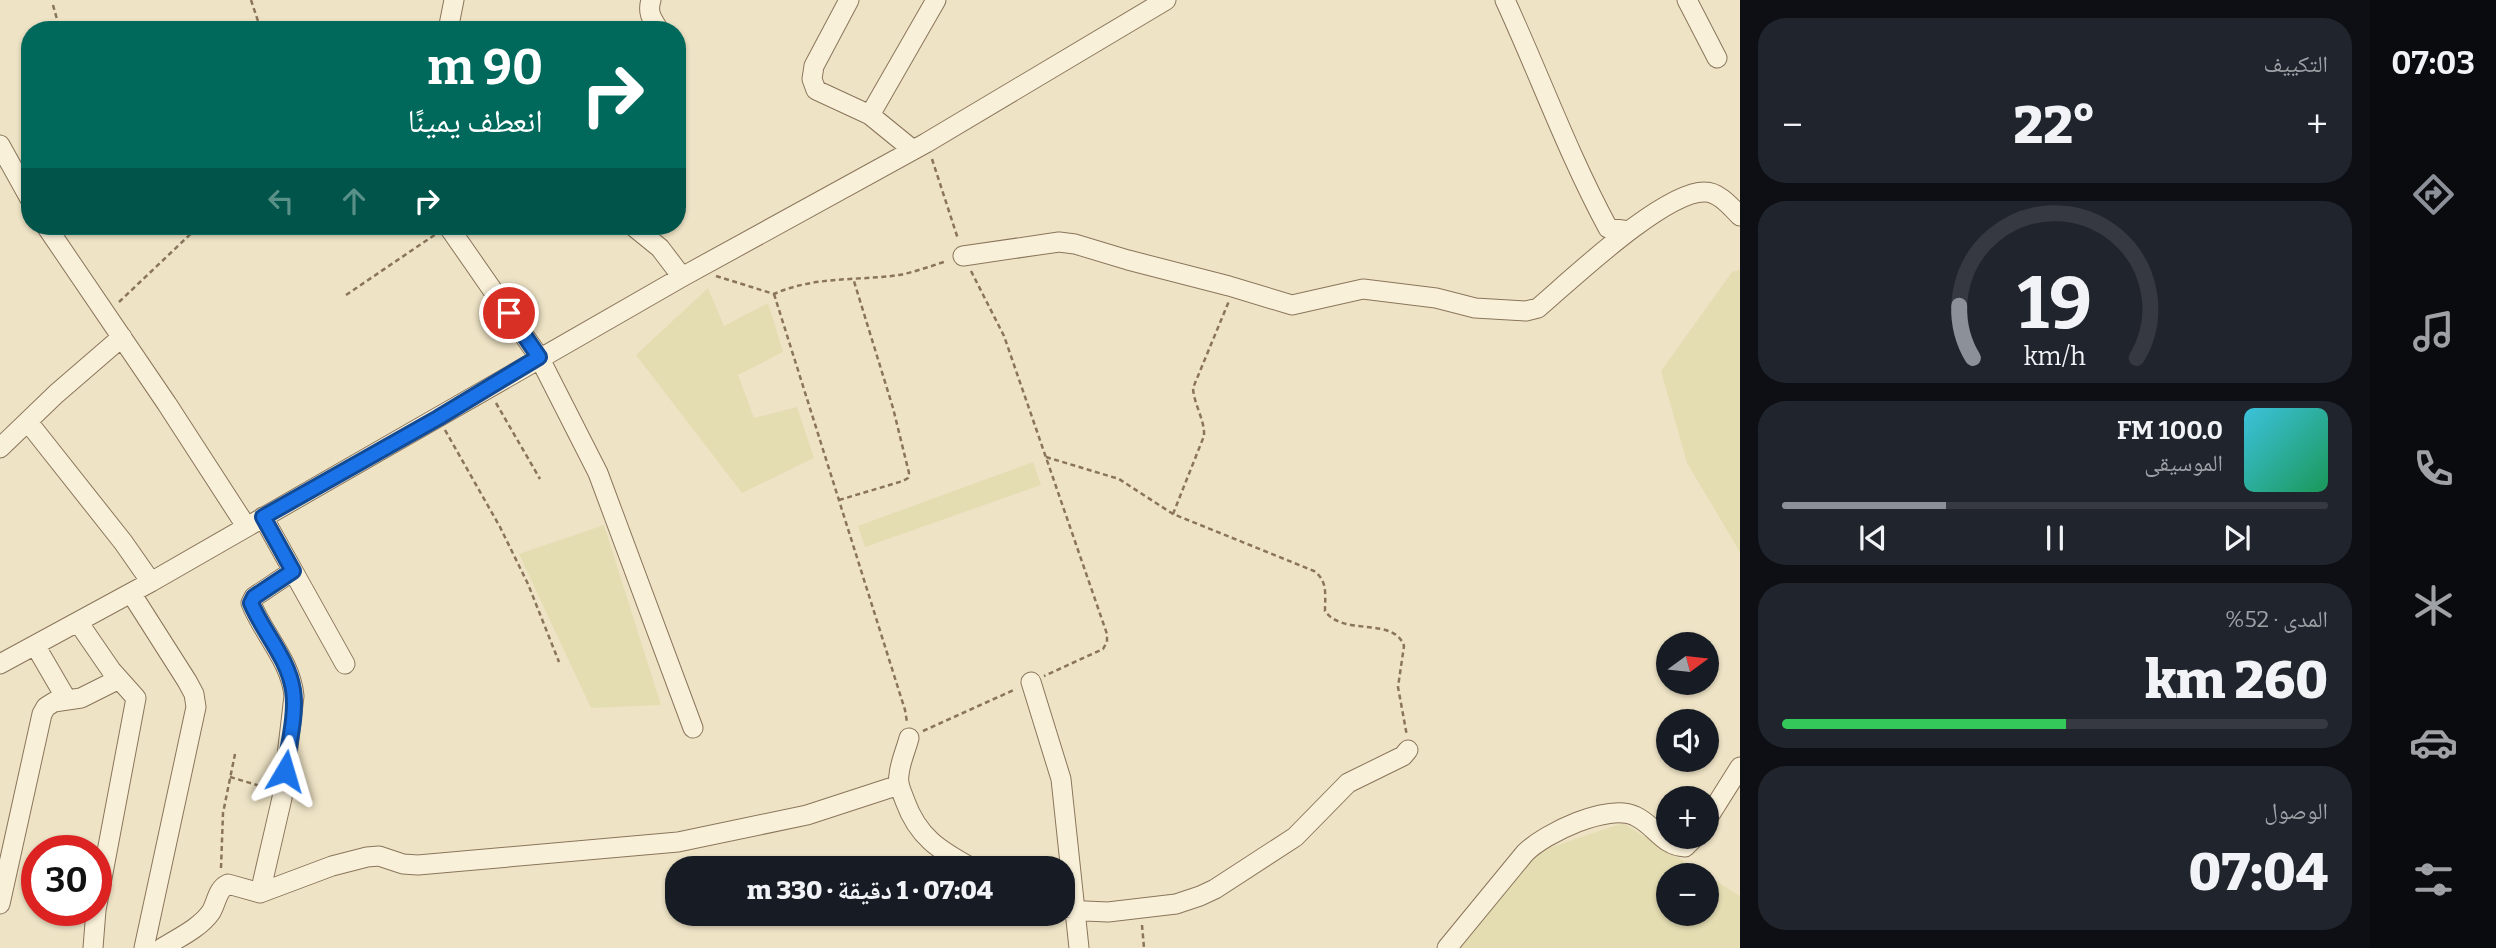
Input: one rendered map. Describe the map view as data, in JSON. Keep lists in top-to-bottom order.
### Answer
{
  "north": "right",
  "page": {
    "tabs": "07:03",
    "tile": [
      "التكييف",
      ["المدى · 52%", "260 km"],
      ["الوصول", "07:04"]
    ],
    "turn": ["90 m", "انعطف يمينًا"],
    "heat": ["−", "22°", "+"],
    "song": ["100.0 FM", "الموسيقى"],
    "map_buttons": ["+", "−"],
    "limit": "30",
    "trip": "07:04 · 1 دقيقة · 330 m",
    "gauge": ["19", "km/h"]
  }
}
